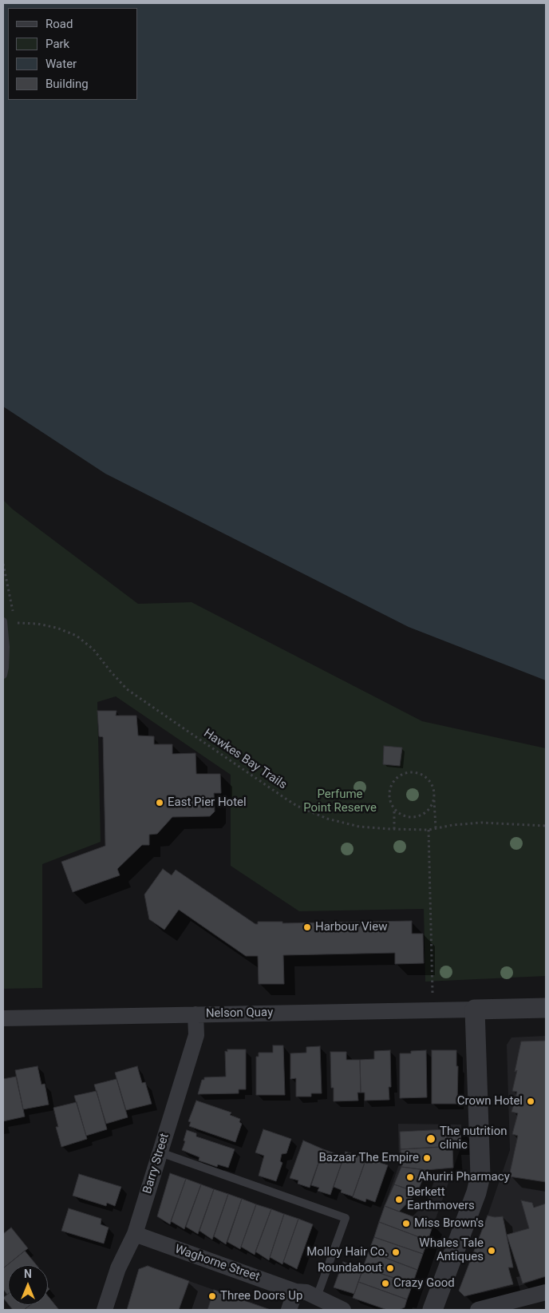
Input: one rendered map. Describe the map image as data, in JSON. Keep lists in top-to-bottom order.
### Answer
{
  "streets": {
    "street": ["Nelson Quay", "Barry Street", "Waghorne Street"],
    "path": ["Hawkes Bay Trails"]
  },
  "crossings": [
    ["Nelson Quay", "Barry Street"],
    ["Barry Street", "Waghorne Street"]
  ],
  "parks": ["Perfume Point Reserve"],
  "places": [
    "East Pier Hotel",
    "Harbour View",
    "Crown Hotel",
    "The nutrition clinic",
    "Bazaar The Empire",
    "Ahuriri Pharmacy",
    "Berkett Earthmovers",
    "Miss Brown's",
    "Whales Tale Antiques",
    "Molloy Hair Co.",
    "Roundabout",
    "Crazy Good",
    "Three Doors Up"
  ],
  "legend": [
    "Road",
    "Park",
    "Water",
    "Building"
  ],
  "north": "top"
}
